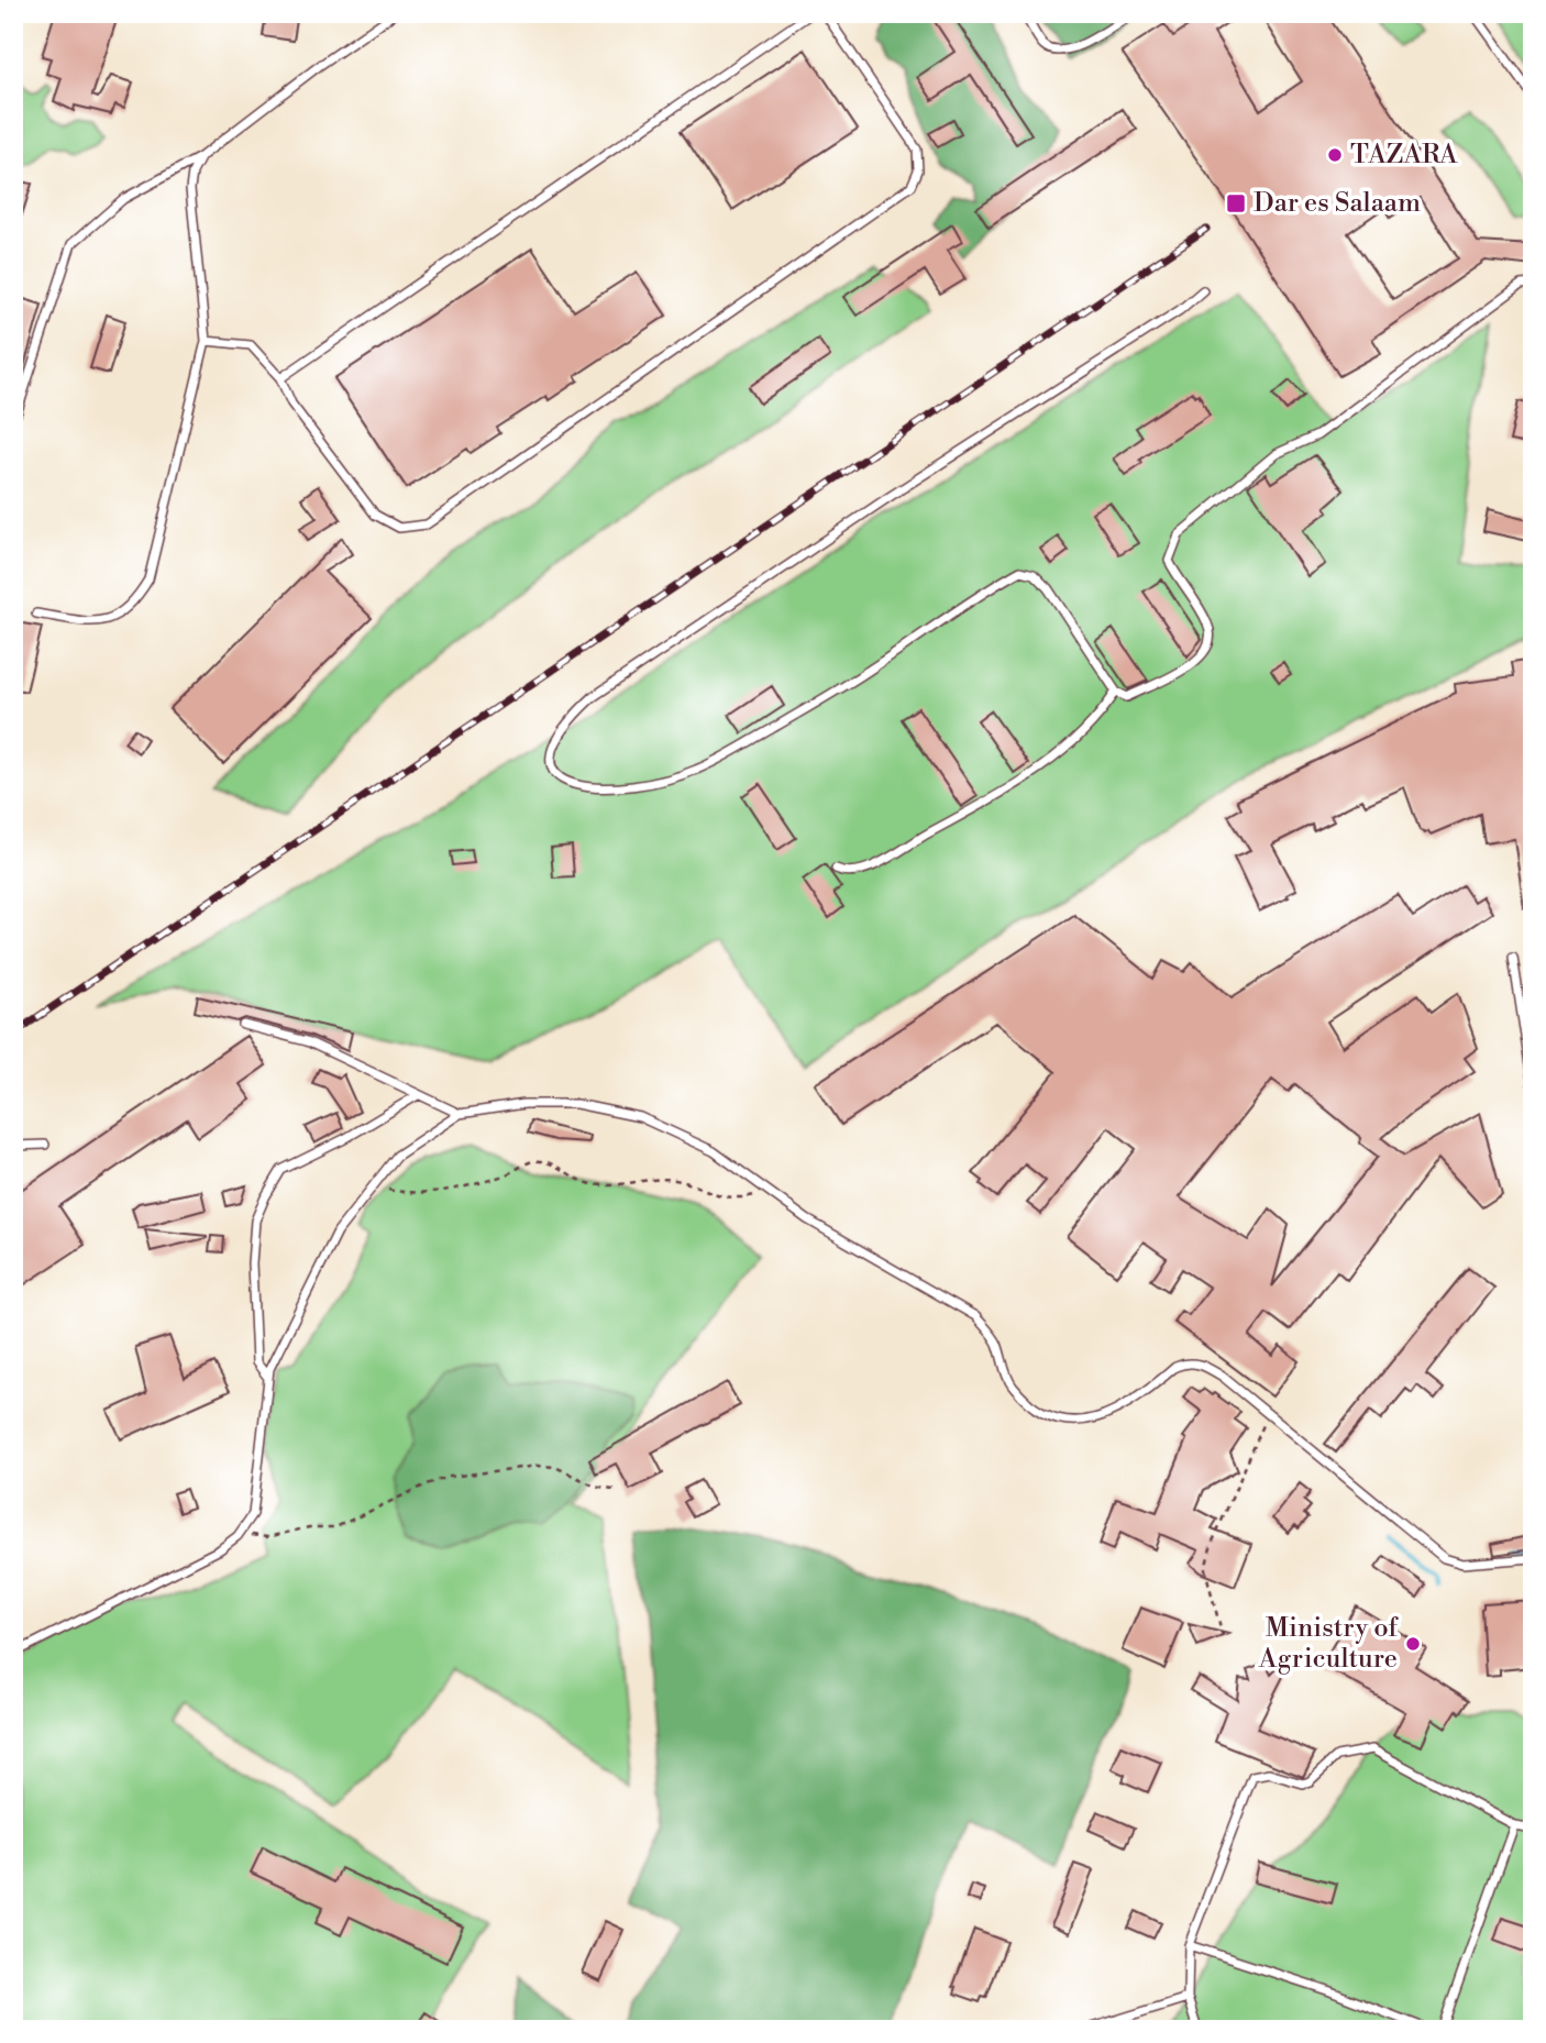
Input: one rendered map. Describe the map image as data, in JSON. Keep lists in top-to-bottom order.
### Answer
{
  "places": {
    "other": ["TAZARA", "Ministry of Agriculture"],
    "transit": ["Dar es Salaam"]
  }
}
